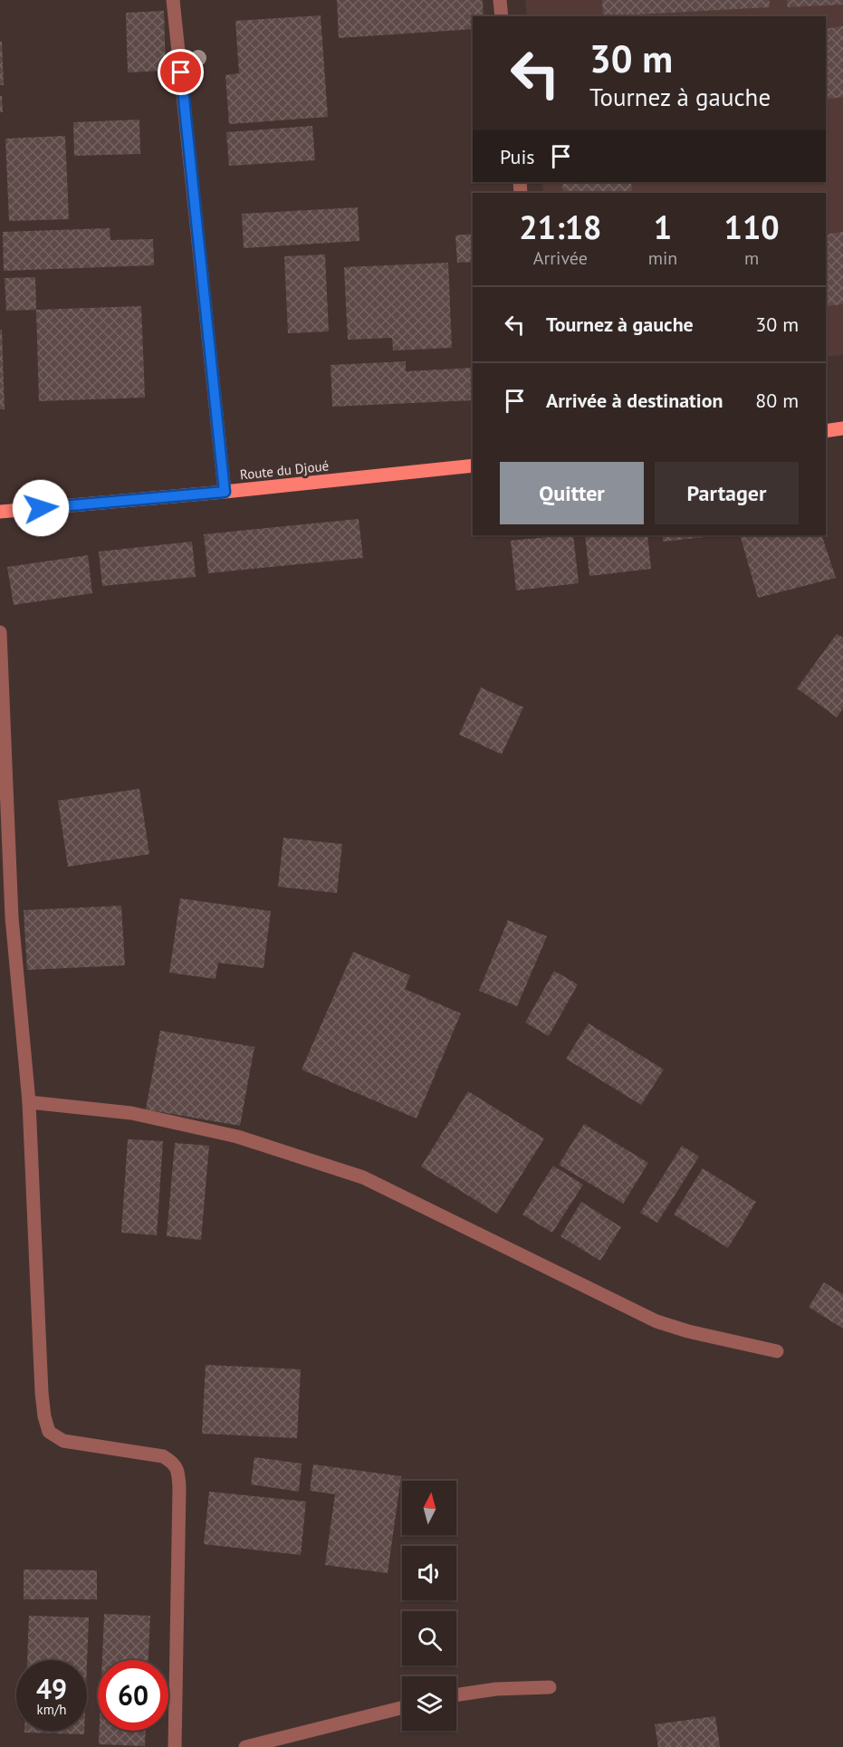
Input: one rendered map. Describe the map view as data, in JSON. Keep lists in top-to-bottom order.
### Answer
{
  "streets": {
    "main road": ["Route du Djoué"]
  },
  "north": "top",
  "page": {
    "turn": ["30 m", "Tournez à gauche"],
    "then": "Puis",
    "eta": [
      "21:18",
      "Arrivée",
      "1",
      "min",
      "110",
      "m"
    ],
    "list": [
      {
        "name": "Tournez à gauche",
        "value": "30 m"
      },
      {
        "name": "Arrivée à destination",
        "value": "80 m"
      }
    ],
    "buttons": ["Quitter", "Partager"],
    "speed": "49 km/h",
    "limit": "60"
  }
}
